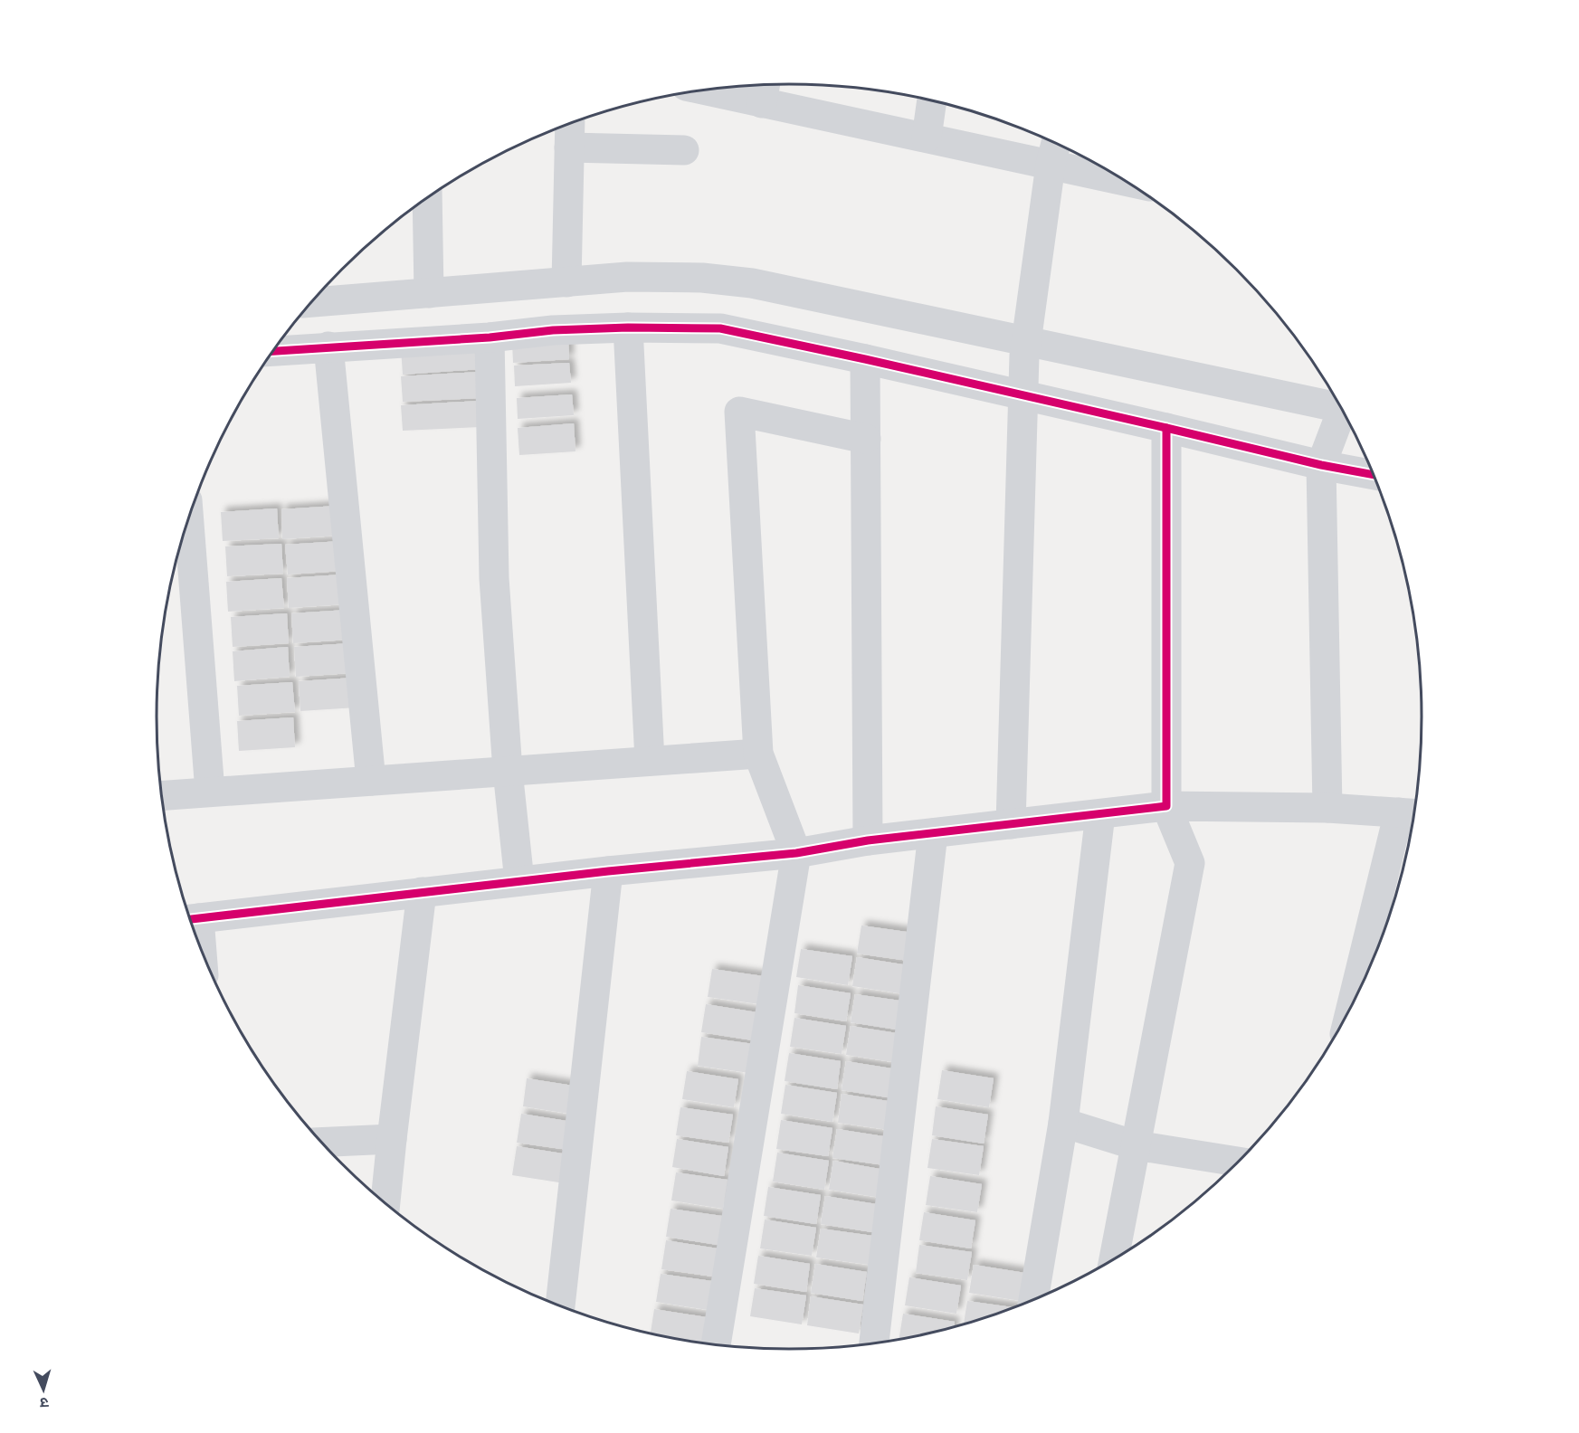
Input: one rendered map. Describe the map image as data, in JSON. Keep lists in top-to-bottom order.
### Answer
{
  "north": "bottom"
}
